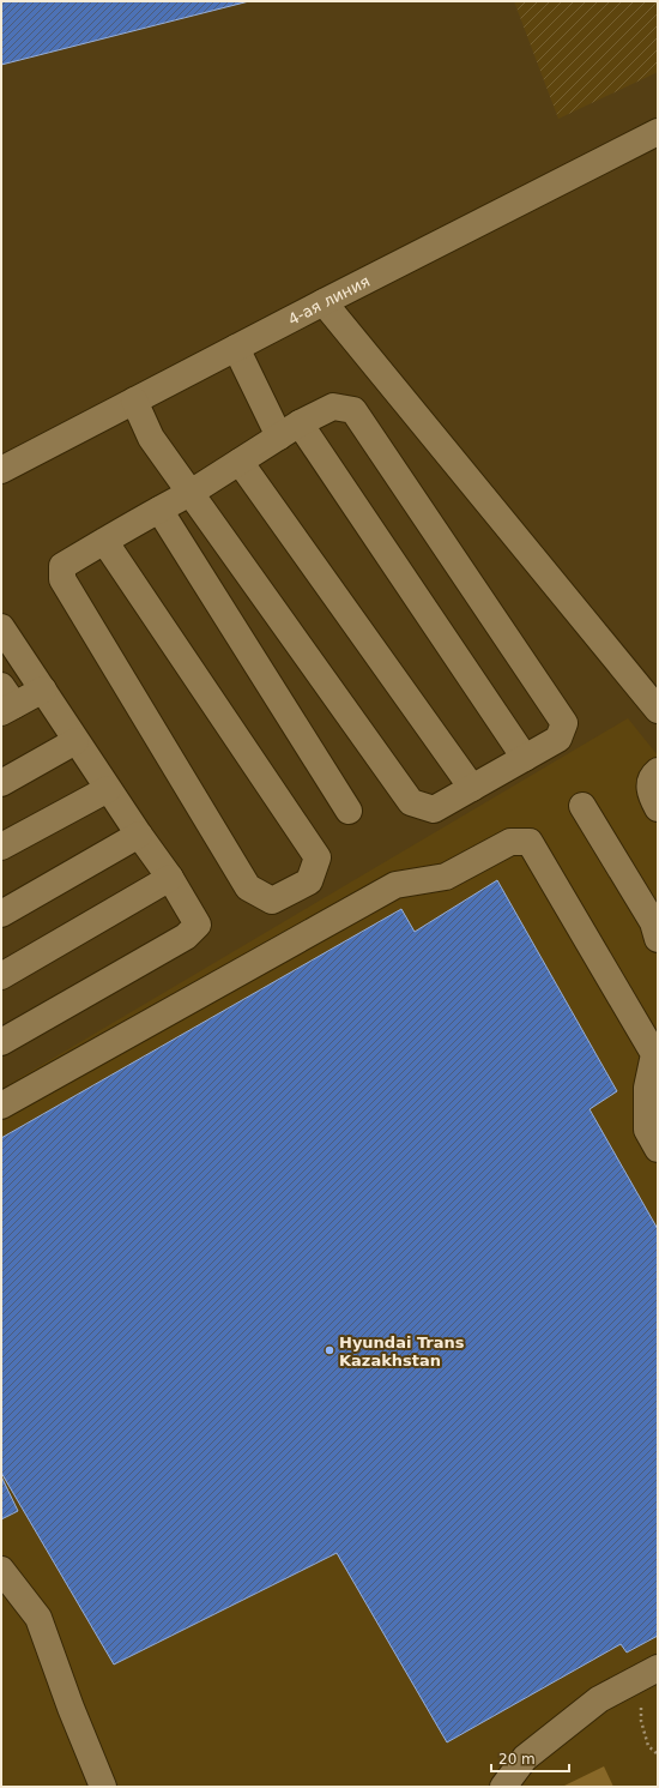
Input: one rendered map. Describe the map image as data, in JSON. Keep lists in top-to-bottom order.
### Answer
{
  "streets": {
    "street": ["4-ая линия"]
  },
  "places": ["Hyundai Trans Kazakhstan"],
  "scale_bar": "20 m"
}
